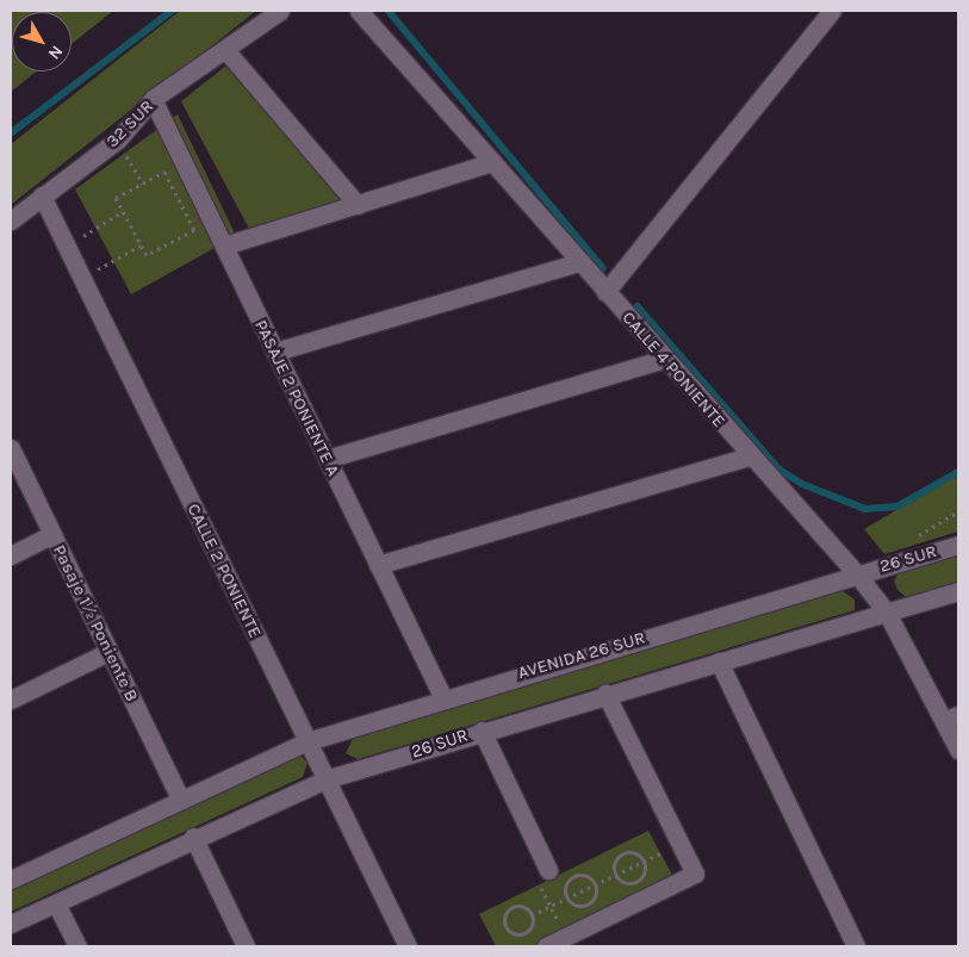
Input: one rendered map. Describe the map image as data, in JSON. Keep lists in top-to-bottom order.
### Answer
{
  "streets": {
    "street": [
      "32 SUR",
      "CALLE 4 PONIENTE",
      "PASAJE 2 PONIENTE A",
      "26 SUR",
      "CALLE 2 PONIENTE",
      "Pasaje 1½ Poniente B",
      "AVENIDA 26 SUR"
    ]
  },
  "crossings": [
    ["32 SUR", "PASAJE 2 PONIENTE A"],
    ["32 SUR", "CALLE 2 PONIENTE"],
    ["CALLE 4 PONIENTE", "26 SUR"],
    ["CALLE 4 PONIENTE", "AVENIDA 26 SUR"],
    ["PASAJE 2 PONIENTE A", "AVENIDA 26 SUR"],
    ["26 SUR", "CALLE 2 PONIENTE"],
    ["26 SUR", "AVENIDA 26 SUR"],
    ["CALLE 2 PONIENTE", "AVENIDA 26 SUR"]
  ],
  "north": "bottom right"
}
